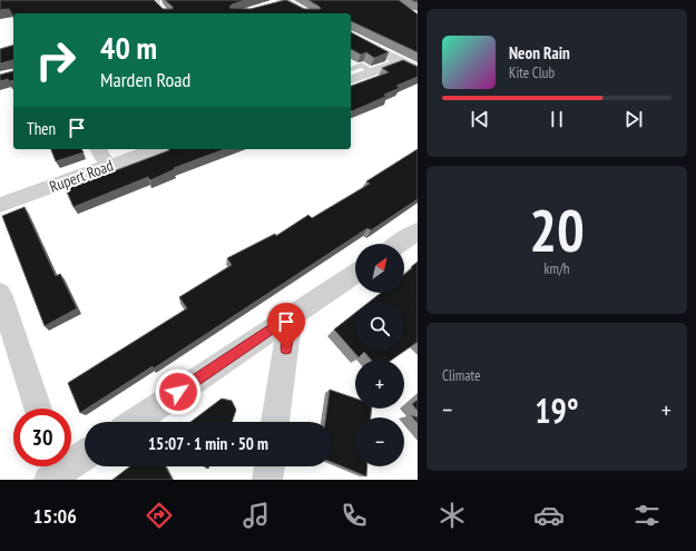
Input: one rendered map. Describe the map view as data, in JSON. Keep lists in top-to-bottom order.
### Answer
{
  "streets": {
    "street": ["Rupert Road"]
  },
  "north": "top right",
  "page": {
    "turn": ["40 m", "Marden Road"],
    "song": ["Neon Rain", "Kite Club"],
    "then": "Then",
    "tile": [
      ["20", "km/h"],
      "Climate"
    ],
    "map_buttons": ["+", "−"],
    "heat": ["−", "19°", "+"],
    "limit": "30",
    "trip": "15:07 · 1 min · 50 m",
    "tabs": "15:06"
  }
}
